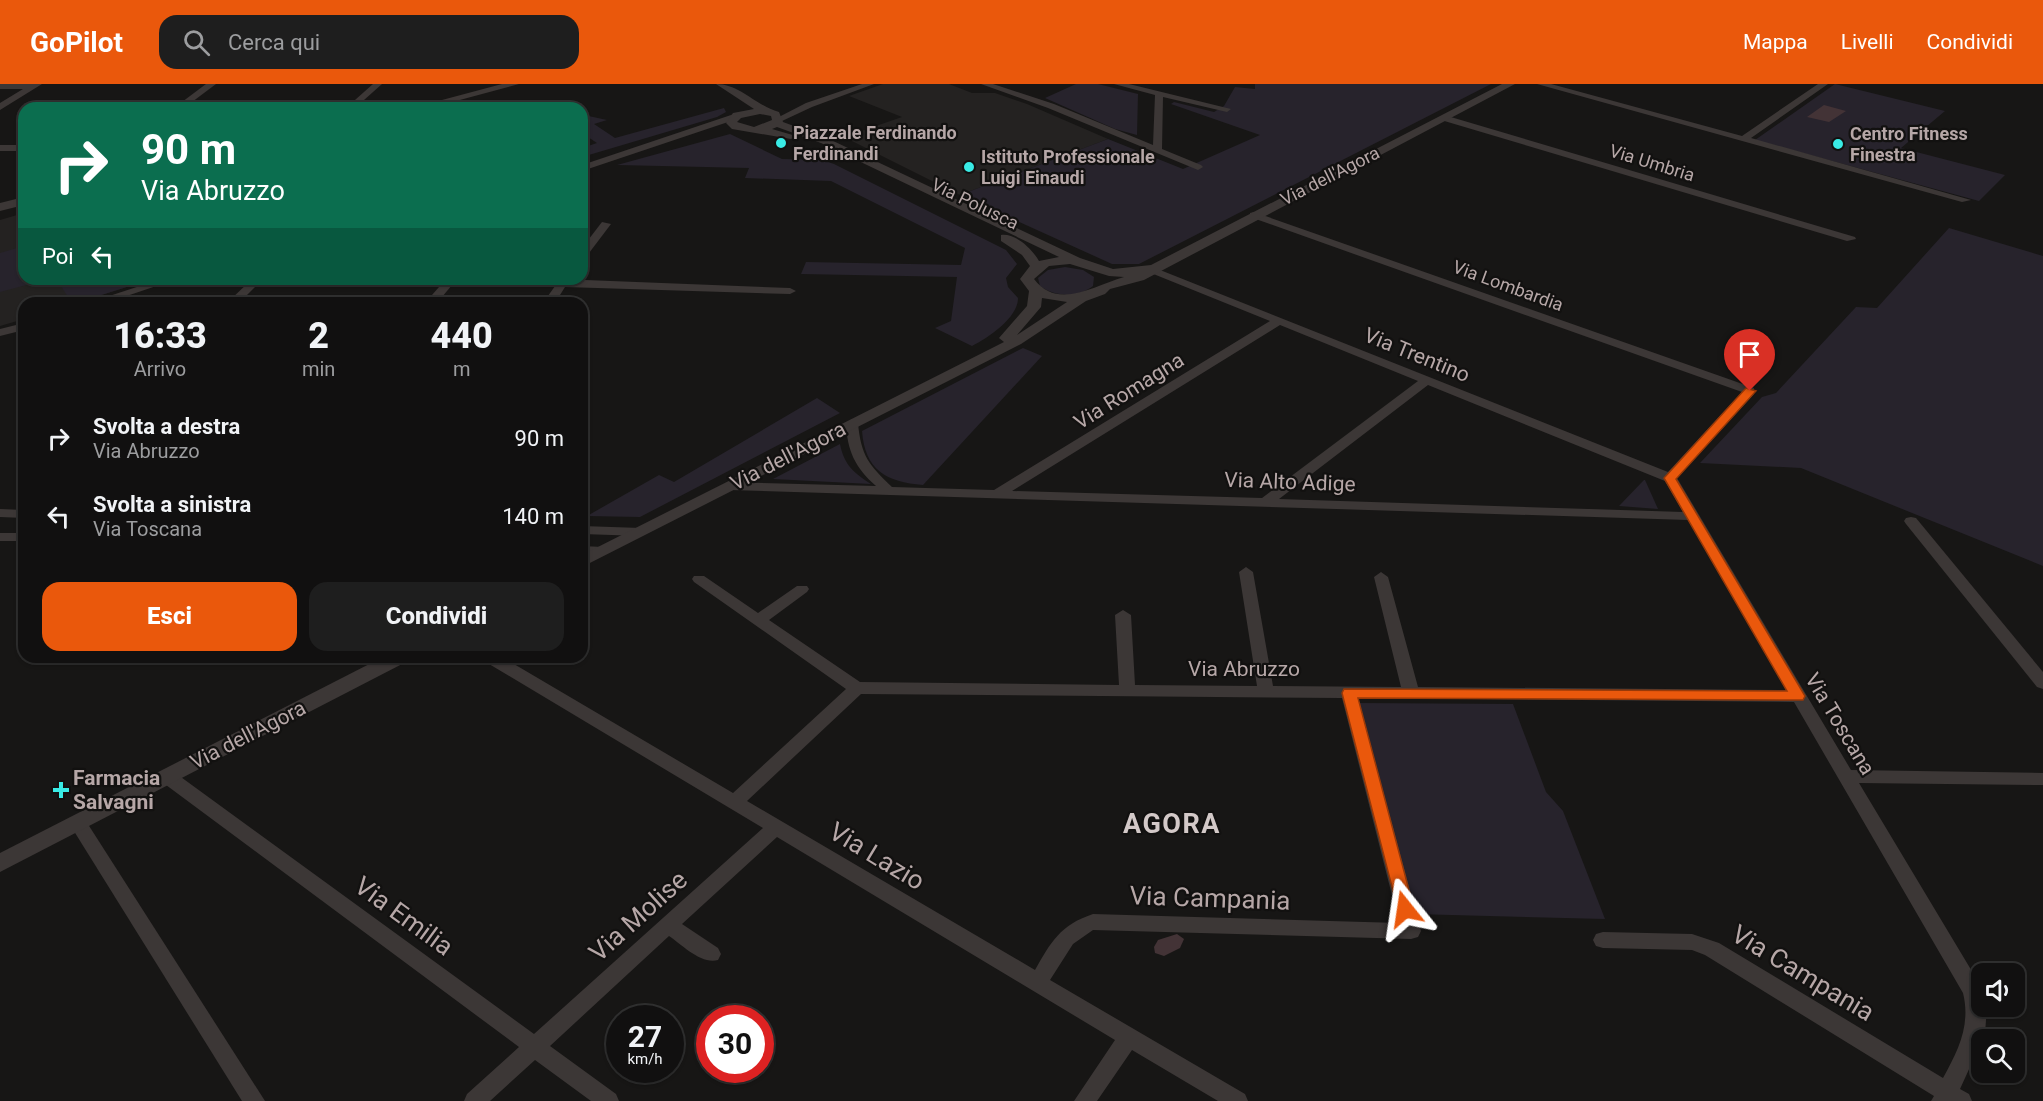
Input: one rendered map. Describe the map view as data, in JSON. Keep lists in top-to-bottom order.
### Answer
{
  "streets": {
    "street": [
      "Via Umbria",
      "Via dell'Agora",
      "Via Polusca",
      "Via Lombardia",
      "Via Trentino",
      "Via Romagna",
      "Via Alto Adige",
      "Via Abruzzo",
      "Via Toscana",
      "Via Lazio",
      "Via Campania",
      "Via Emilia",
      "Via Molise"
    ]
  },
  "crossings": [
    ["Via Umbria", "Via dell'Agora"],
    ["Via dell'Agora", "Via Polusca"],
    ["Via dell'Agora", "Via Lombardia"],
    ["Via dell'Agora", "Via Trentino"],
    ["Via dell'Agora", "Via Alto Adige"],
    ["Via dell'Agora", "Via Emilia"],
    ["Via Lombardia", "Via Trentino"],
    ["Via Lombardia", "Via Toscana"],
    ["Via Trentino", "Via Romagna"],
    ["Via Trentino", "Via Toscana"],
    ["Via Romagna", "Via Alto Adige"],
    ["Via Alto Adige", "Via Toscana"],
    ["Via Abruzzo", "Via Toscana"],
    ["Via Abruzzo", "Via Campania"],
    ["Via Toscana", "Via Campania"],
    ["Via Lazio", "Via Campania"],
    ["Via Lazio", "Via Molise"],
    ["Via Emilia", "Via Molise"]
  ],
  "districts": ["AGORA"],
  "places": {
    "other": ["Piazzale Ferdinando Ferdinandi", "Centro Fitness Finestra", "Istituto Professionale Luigi Einaudi"],
    "health": ["Farmacia Salvagni"]
  },
  "page": {
    "header": "GoPilot",
    "search": "Cerca qui",
    "nav": ["Mappa", "Livelli", "Condividi"],
    "turn": ["90 m", "Via Abruzzo"],
    "then": "Poi",
    "eta": [
      "16:33",
      "Arrivo",
      "2",
      "min",
      "440",
      "m"
    ],
    "list": [
      {
        "name": "Svolta a destra",
        "note": "Via Abruzzo",
        "value": "90 m"
      },
      {
        "name": "Svolta a sinistra",
        "note": "Via Toscana",
        "value": "140 m"
      }
    ],
    "buttons": ["Esci", "Condividi"],
    "speed": "27 km/h",
    "limit": "30"
  }
}
